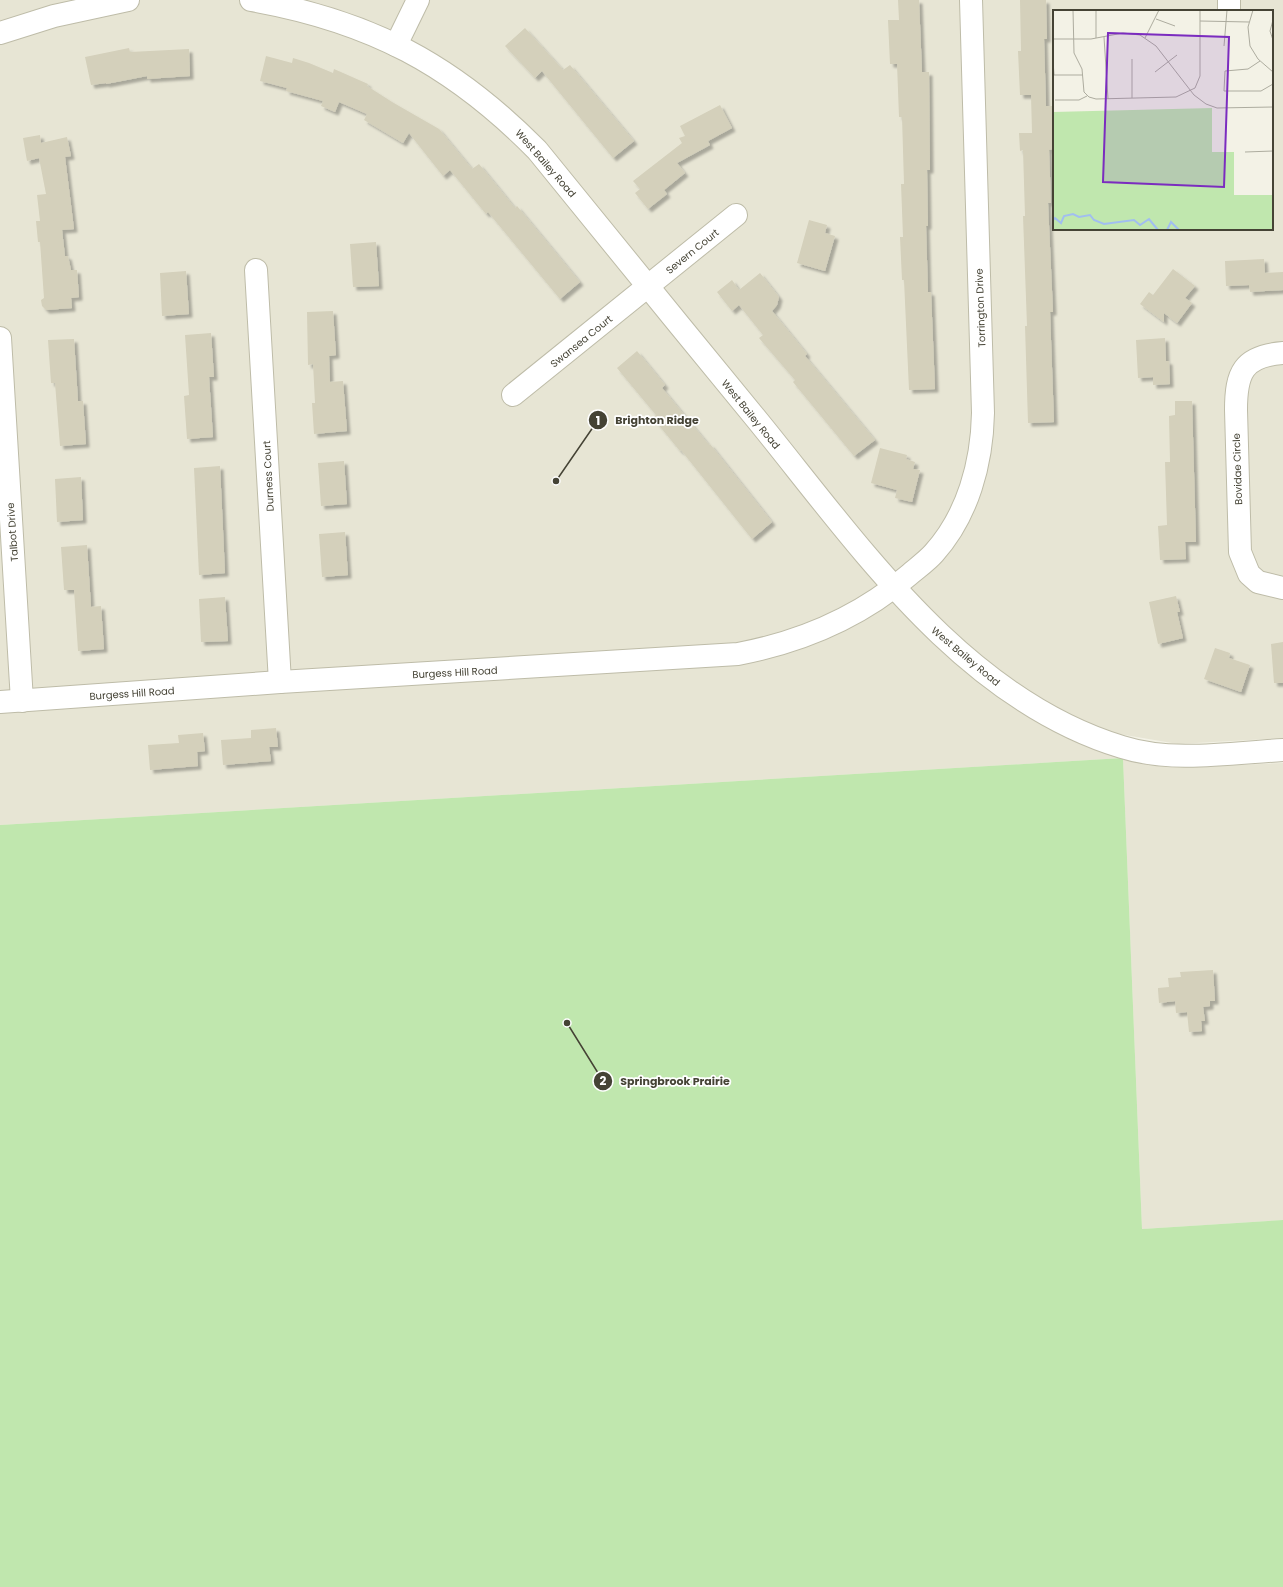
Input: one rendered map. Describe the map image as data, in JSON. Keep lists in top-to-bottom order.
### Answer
{
  "streets": {
    "street": [
      "West Bailey Road",
      "Severn Court",
      "Torrington Drive",
      "Swansea Court",
      "Bovidae Circle",
      "Durness Court",
      "Talbot Drive",
      "Burgess Hill Road"
    ]
  },
  "crossings": [
    ["West Bailey Road", "Severn Court"],
    ["West Bailey Road", "Torrington Drive"],
    ["West Bailey Road", "Swansea Court"],
    ["West Bailey Road", "Burgess Hill Road"],
    ["Severn Court", "Swansea Court"],
    ["Torrington Drive", "Burgess Hill Road"],
    ["Durness Court", "Burgess Hill Road"],
    ["Talbot Drive", "Burgess Hill Road"]
  ],
  "places": ["Brighton Ridge", "Springbrook Prairie"]
}
